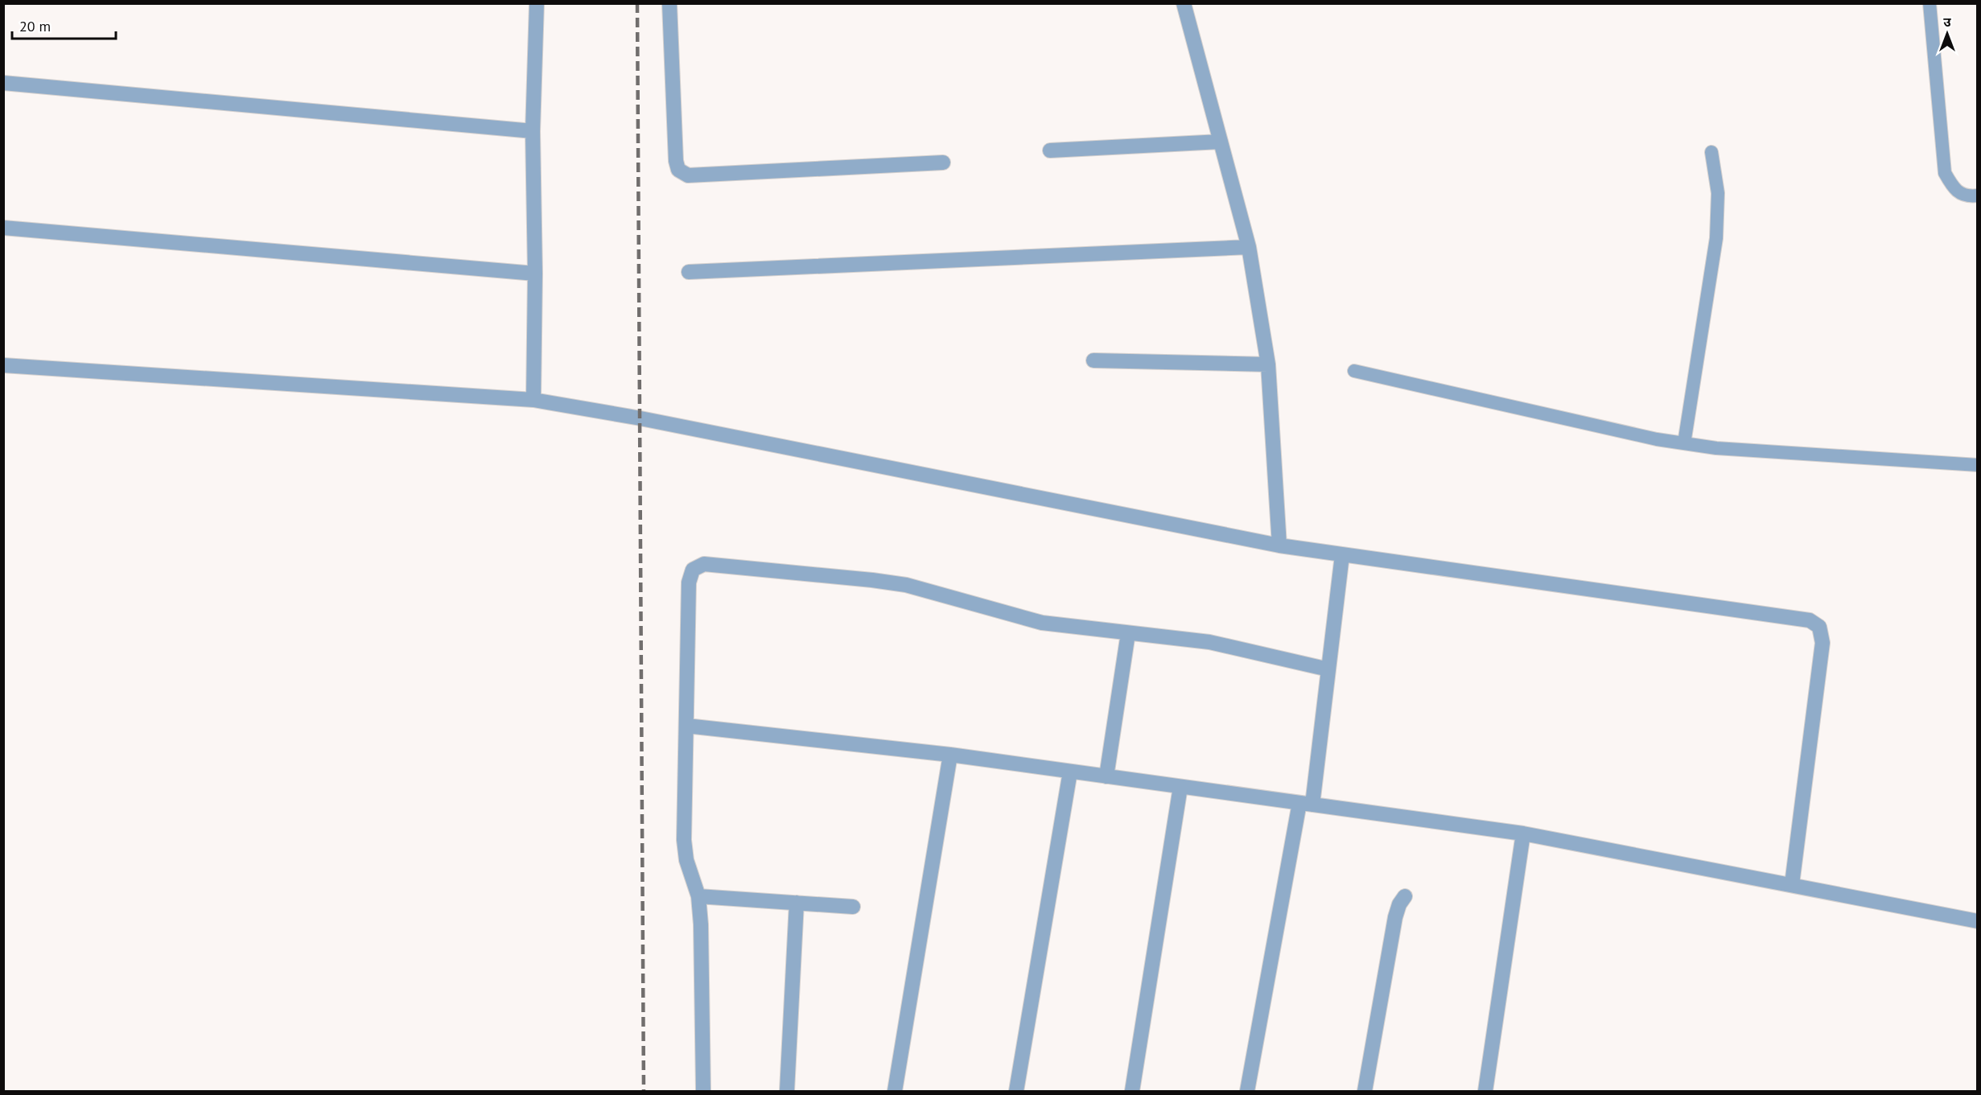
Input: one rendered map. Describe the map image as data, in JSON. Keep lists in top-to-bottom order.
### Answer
{
  "scale_bar": "20 m",
  "north": "top"
}
